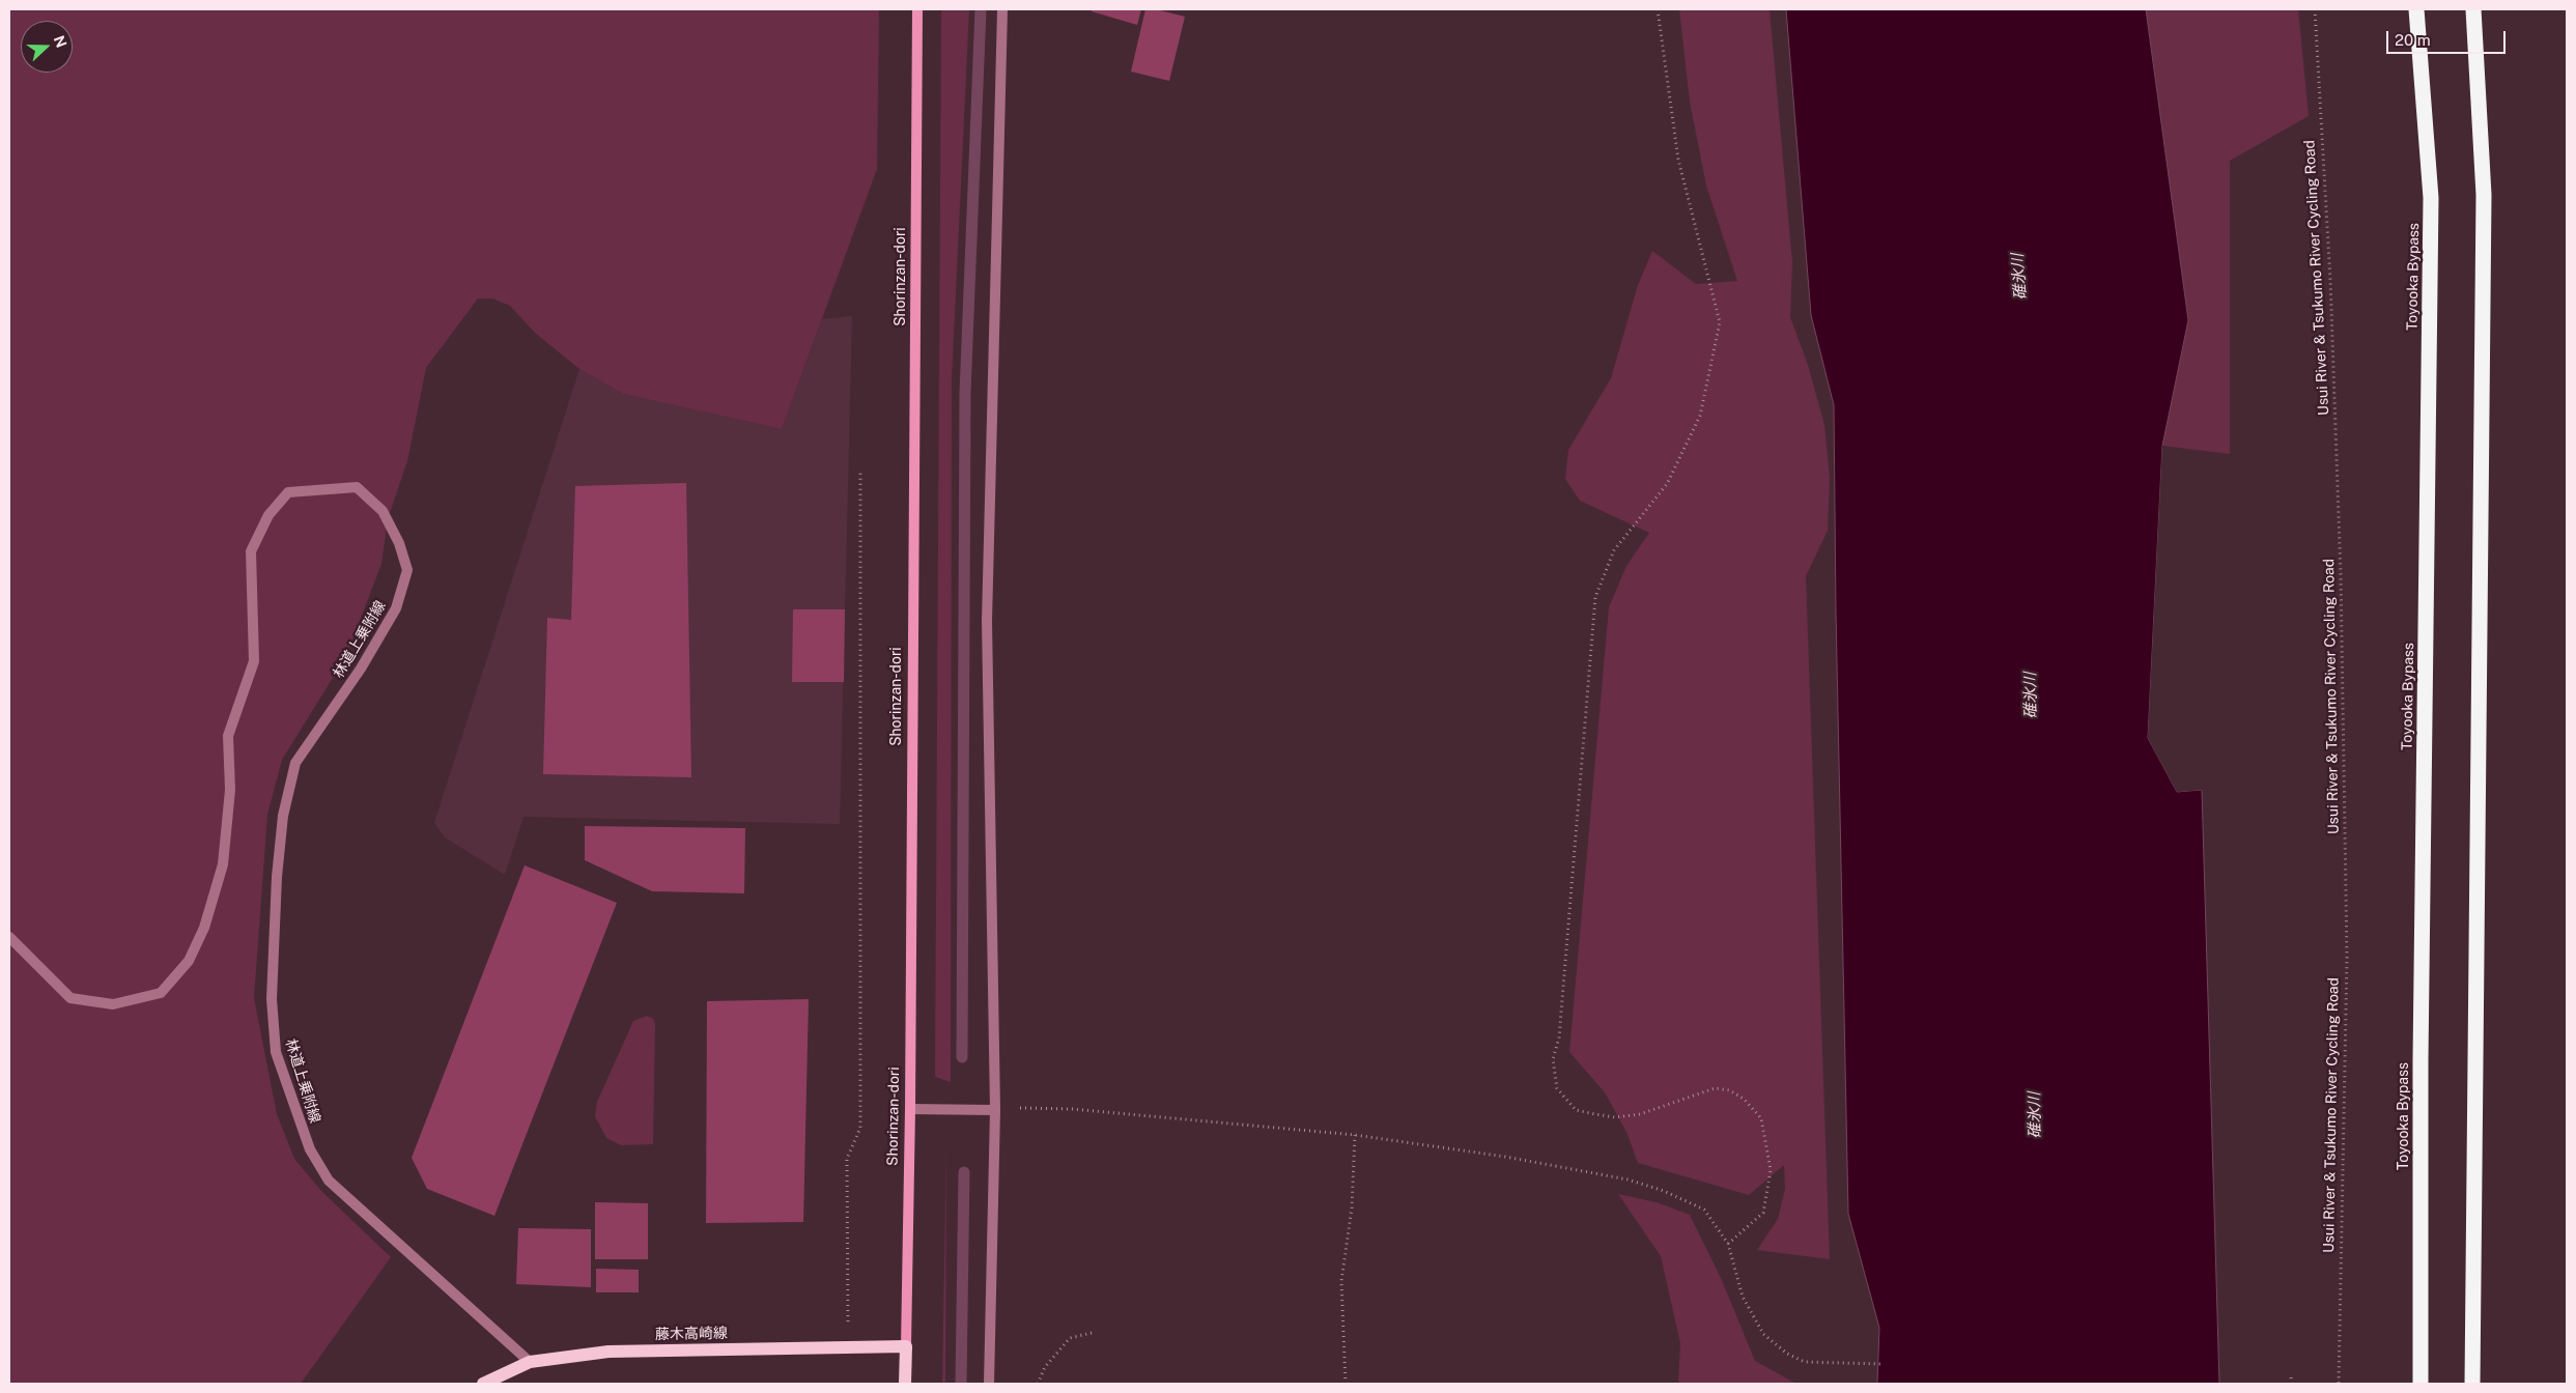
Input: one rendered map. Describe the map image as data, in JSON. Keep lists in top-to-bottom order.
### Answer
{
  "streets": {
    "highway": ["Toyooka Bypass"],
    "main road": ["Shorinzan-dori", "藤木高崎線"],
    "street": ["林道上乗附線"],
    "path": ["Usui River & Tsukumo River Cycling Road"]
  },
  "crossings": [
    ["Shorinzan-dori", "藤木高崎線"],
    ["林道上乗附線", "藤木高崎線"]
  ],
  "water": ["碓氷川"],
  "scale_bar": "20 m",
  "north": "right"
}
